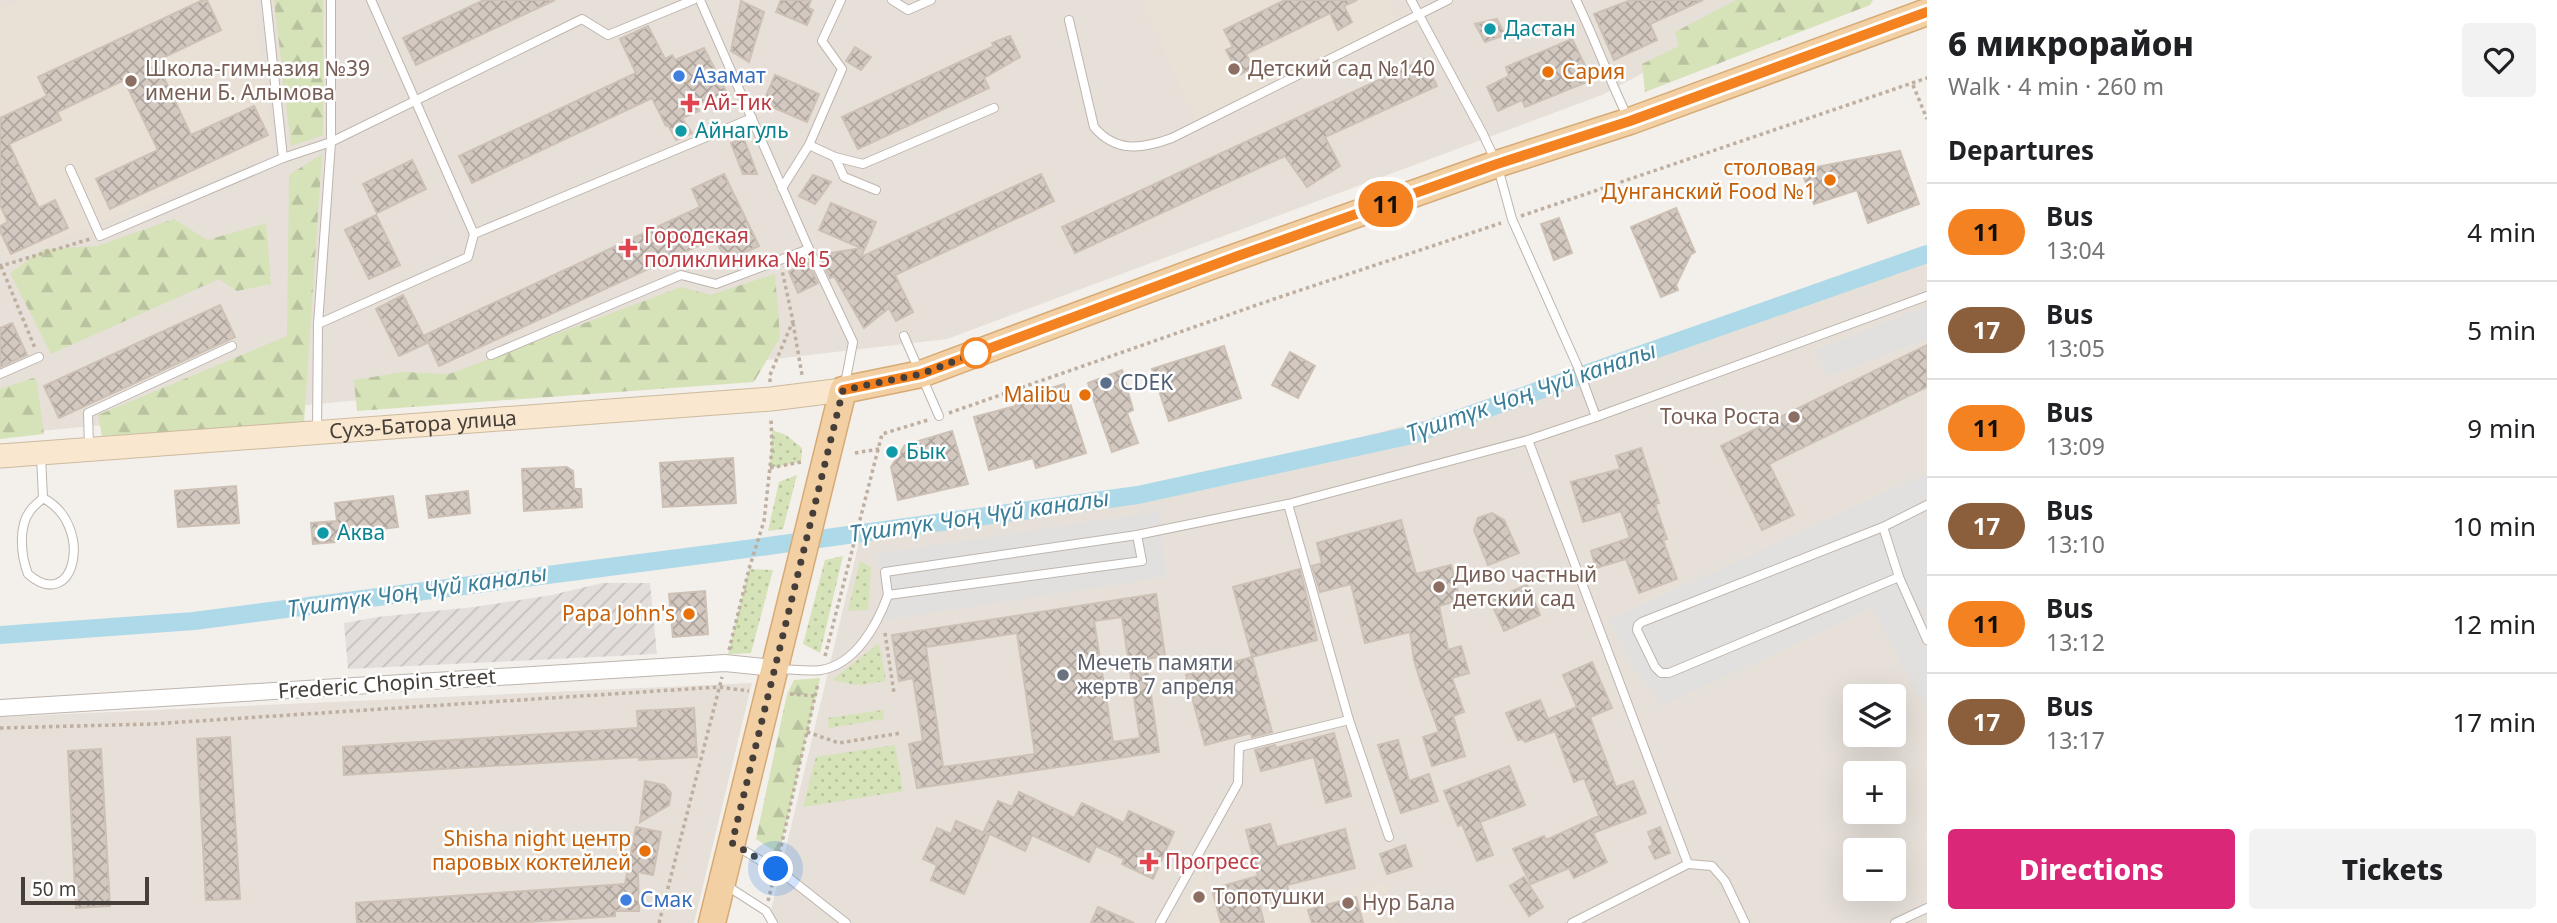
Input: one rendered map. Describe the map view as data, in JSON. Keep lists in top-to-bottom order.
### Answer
{
  "streets": {
    "main road": ["Сухэ-Батора улица"],
    "street": ["Frederic Chopin street"]
  },
  "water": ["Түштүк Чоң Чүй каналы"],
  "places": {
    "other": [
      "Дастан",
      "Детский сад №140",
      "Сария",
      "Азамат",
      "Школа-гимназия №39 имени Б. Алымова",
      "Айнагуль",
      "столовая Дунганский Food №1",
      "CDEK",
      "Malibu",
      "Точка Роста",
      "Бык",
      "Аква",
      "Диво частный детский сад",
      "Papa John's",
      "Мечеть памяти жертв 7 апреля",
      "Shisha night центр паровых коктейлей",
      "Топотушки",
      "Смак",
      "Нур Бала"
    ],
    "health": ["Ай-Тик", "Городская поликлиника №15", "Прогресс"]
  },
  "lines": ["bus line 11"],
  "scale_bar": "50 m",
  "page": {
    "on_map": "11",
    "heading": [
      ["6 микрорайон", "Walk · 4 min · 260 m"],
      "Departures"
    ],
    "list": [
      {
        "mark": "11",
        "name": "Bus",
        "note": "13:04",
        "value": "4 min"
      },
      {
        "mark": "17",
        "name": "Bus",
        "note": "13:05",
        "value": "5 min"
      },
      {
        "mark": "11",
        "name": "Bus",
        "note": "13:09",
        "value": "9 min"
      },
      {
        "mark": "17",
        "name": "Bus",
        "note": "13:10",
        "value": "10 min"
      },
      {
        "mark": "11",
        "name": "Bus",
        "note": "13:12",
        "value": "12 min"
      },
      {
        "mark": "17",
        "name": "Bus",
        "note": "13:17",
        "value": "17 min"
      }
    ],
    "map_buttons": ["+", "−"],
    "buttons": ["Directions", "Tickets"],
    "scale": "50 m"
  }
}
